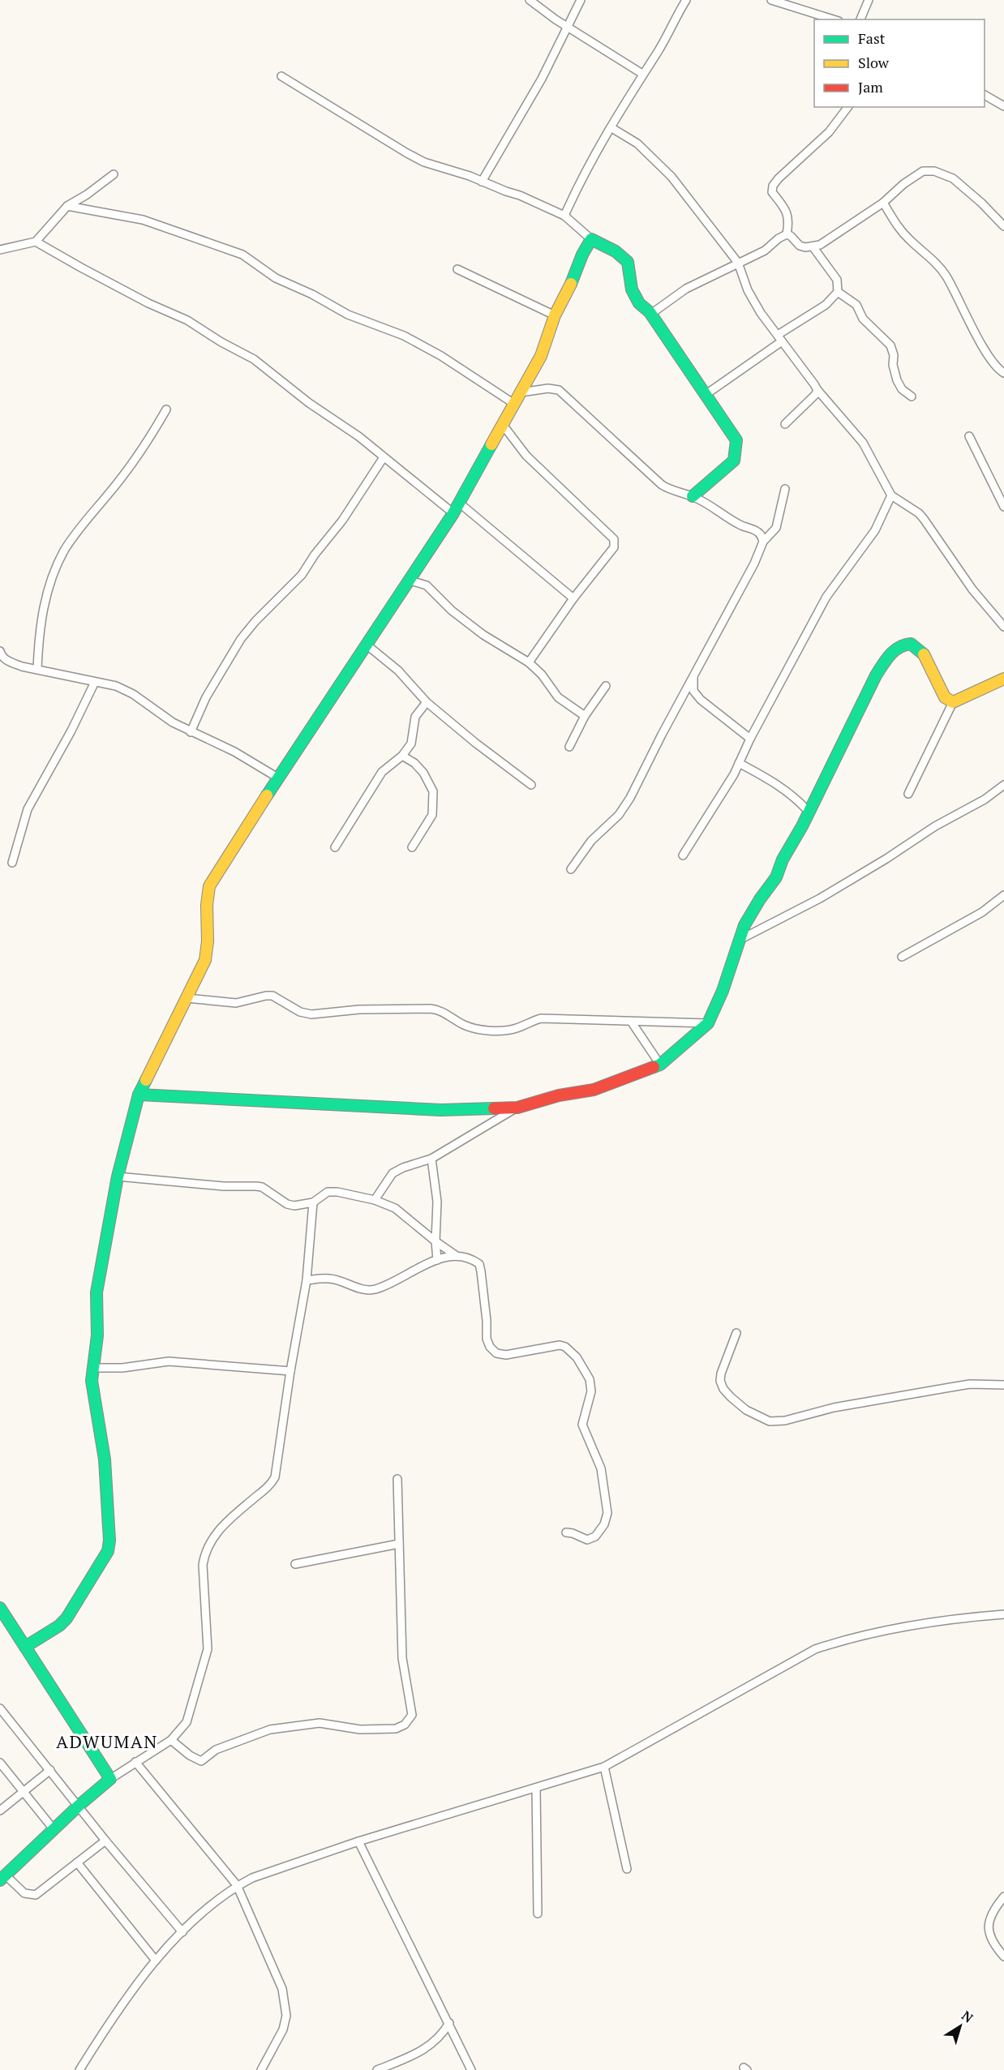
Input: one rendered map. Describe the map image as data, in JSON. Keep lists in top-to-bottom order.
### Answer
{
  "districts": ["ADWUMAN"],
  "legend": ["Fast", "Slow", "Jam"],
  "north": "top right"
}
